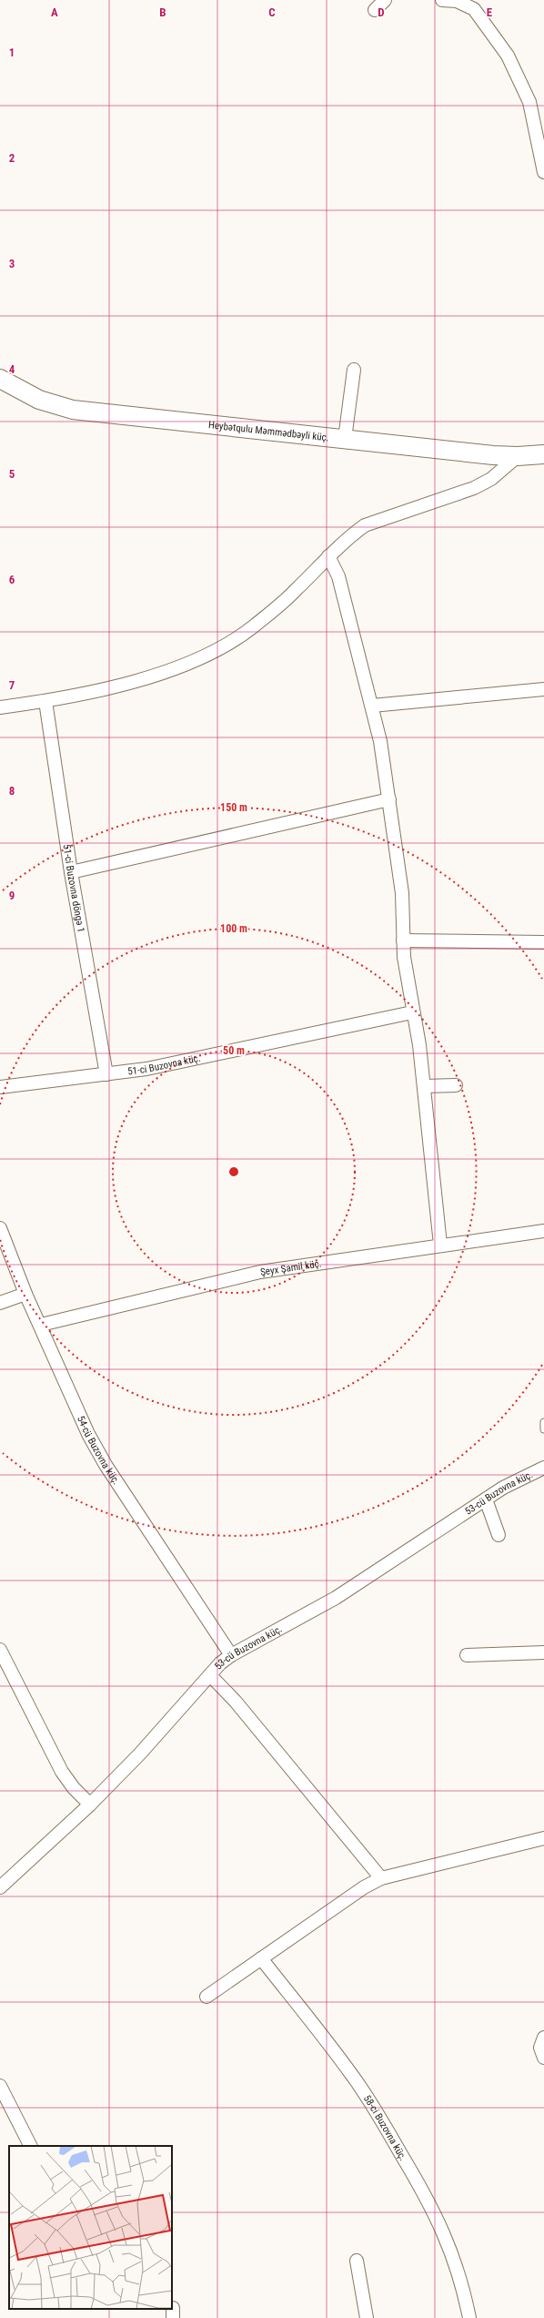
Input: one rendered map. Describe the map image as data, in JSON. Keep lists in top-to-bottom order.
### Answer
{
  "streets": {
    "street": [
      "Heybətqulu Məmmədbəyli küç.",
      "51-ci Buzovna döngə 1",
      "51-ci Buzovna küç.",
      "Şeyx Şamil küç.",
      "54-cü Buzovna küç.",
      "53-cü Buzovna küç.",
      "58-ci Buzovna küç."
    ]
  },
  "crossings": [
    ["51-ci Buzovna döngə 1", "51-ci Buzovna küç."],
    ["Şeyx Şamil küç.", "54-cü Buzovna küç."],
    ["54-cü Buzovna küç.", "53-cü Buzovna küç."]
  ],
  "grid": {
    "columns": [
      "A",
      "B",
      "C",
      "D",
      "E"
    ],
    "rows": [
      "1",
      "2",
      "3",
      "4",
      "5",
      "6",
      "7",
      "8",
      "9"
    ]
  },
  "rings": ["150 m", "100 m", "50 m"]
}
